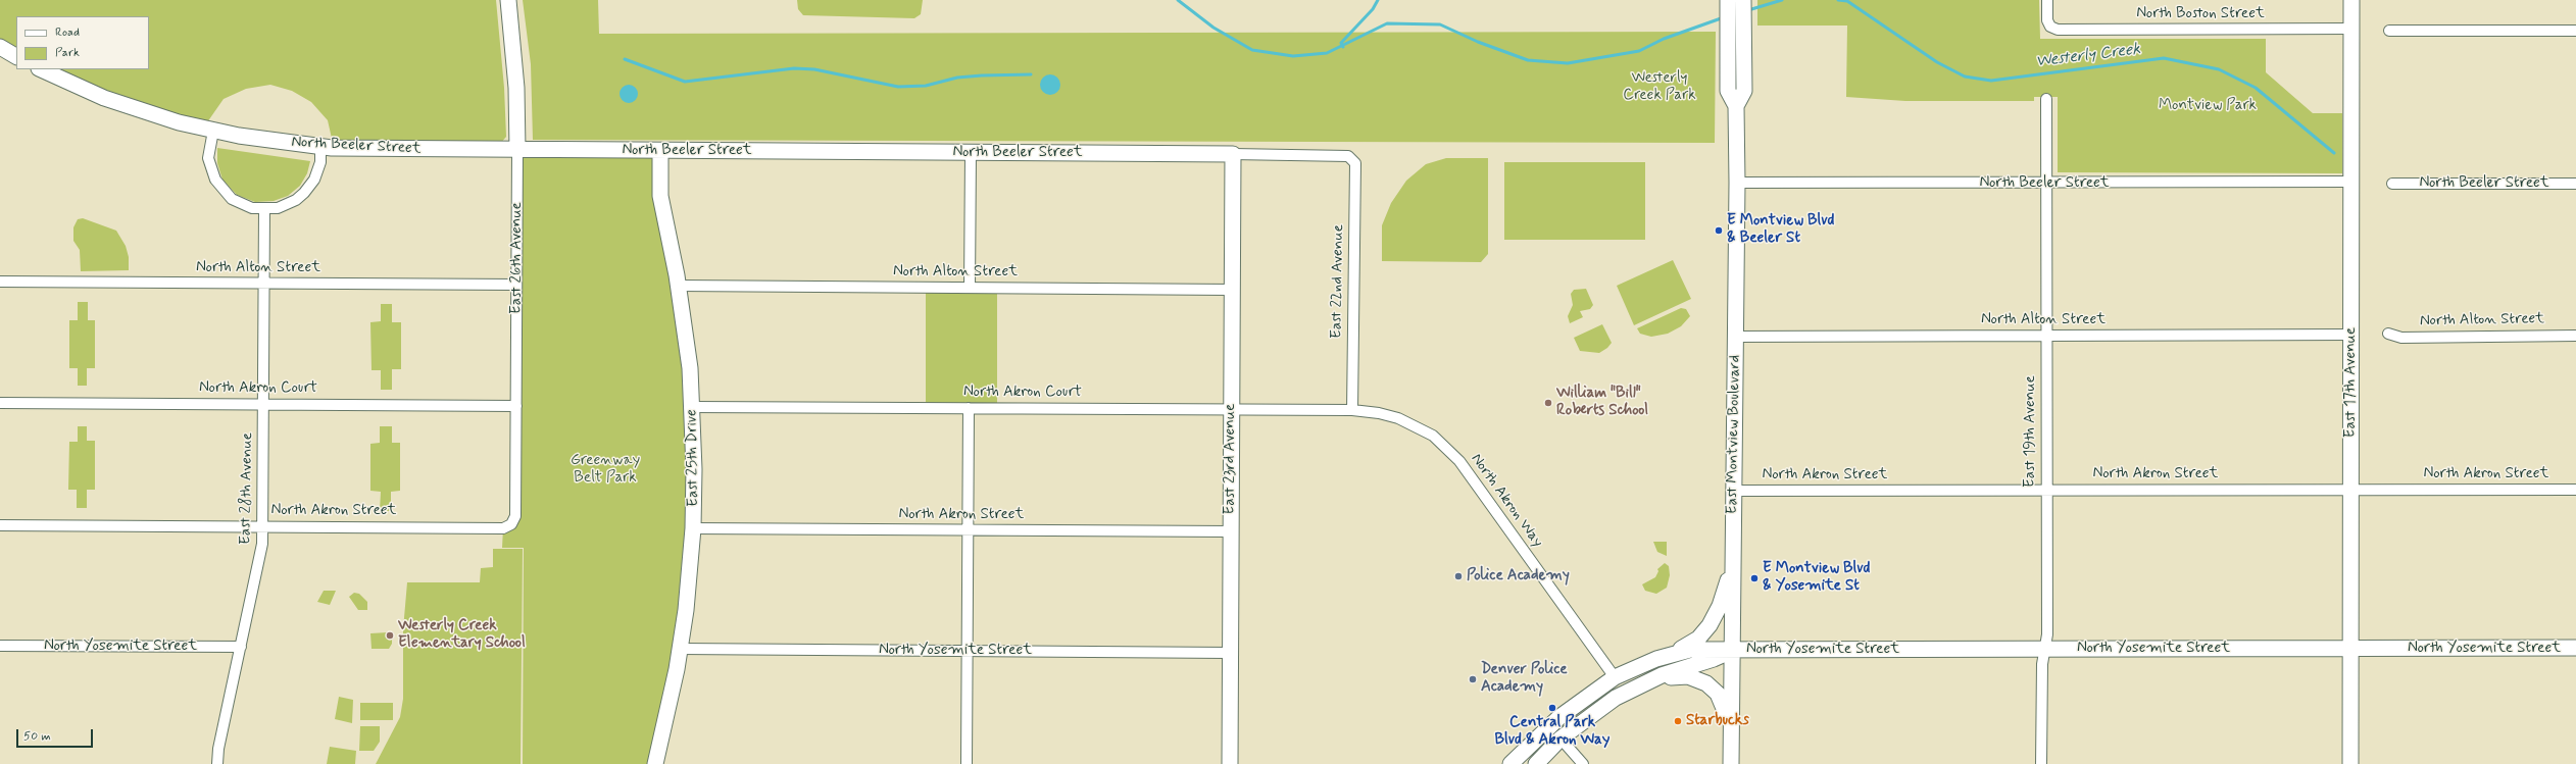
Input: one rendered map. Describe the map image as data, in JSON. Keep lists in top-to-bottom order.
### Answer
{
  "streets": {
    "street": [
      "North Boston Street",
      "North Beeler Street",
      "East 26th Avenue",
      "North Alton Street",
      "East 22nd Avenue",
      "East 17th Avenue",
      "North Akron Court",
      "East 19th Avenue",
      "East Montview Boulevard",
      "East 25th Drive",
      "East 23rd Avenue",
      "North Akron Street",
      "East 28th Avenue",
      "North Akron Way",
      "North Yosemite Street"
    ]
  },
  "crossings": [
    ["North Boston Street", "East 17th Avenue"],
    ["North Beeler Street", "East 26th Avenue"],
    ["North Beeler Street", "East 22nd Avenue"],
    ["North Beeler Street", "East 17th Avenue"],
    ["North Beeler Street", "East 19th Avenue"],
    ["North Beeler Street", "East Montview Boulevard"],
    ["North Beeler Street", "East 25th Drive"],
    ["North Beeler Street", "East 23rd Avenue"],
    ["East 26th Avenue", "North Alton Street"],
    ["East 26th Avenue", "North Akron Court"],
    ["East 26th Avenue", "North Akron Street"],
    ["North Alton Street", "East 17th Avenue"],
    ["North Alton Street", "East 19th Avenue"],
    ["North Alton Street", "East Montview Boulevard"],
    ["North Alton Street", "East 25th Drive"],
    ["North Alton Street", "East 23rd Avenue"],
    ["North Alton Street", "East 28th Avenue"],
    ["East 22nd Avenue", "North Akron Court"],
    ["East 22nd Avenue", "North Akron Way"],
    ["East 17th Avenue", "North Akron Street"],
    ["East 17th Avenue", "North Yosemite Street"],
    ["North Akron Court", "East 25th Drive"],
    ["North Akron Court", "East 23rd Avenue"],
    ["North Akron Court", "East 28th Avenue"],
    ["North Akron Court", "North Akron Way"],
    ["East 19th Avenue", "North Akron Street"],
    ["East 19th Avenue", "North Yosemite Street"],
    ["East Montview Boulevard", "North Akron Street"],
    ["East Montview Boulevard", "North Yosemite Street"],
    ["East 25th Drive", "North Akron Street"],
    ["East 25th Drive", "North Yosemite Street"],
    ["East 23rd Avenue", "North Akron Street"],
    ["East 23rd Avenue", "North Yosemite Street"],
    ["North Akron Street", "East 28th Avenue"],
    ["East 28th Avenue", "North Yosemite Street"]
  ],
  "water": ["Westerly Creek"],
  "parks": ["Westerly Creek Park", "Montview Park", "Greenway Belt Park"],
  "places": [
    "E Montview Blvd & Beeler St",
    "William \"Bill\" Roberts School",
    "Police Academy",
    "E Montview Blvd & Yosemite St",
    "Westerly Creek Elementary School",
    "Denver Police Academy",
    "Central Park Blvd & Akron Way",
    "Starbucks"
  ],
  "legend": ["Road", "Park"],
  "scale_bar": "50 m"
}
